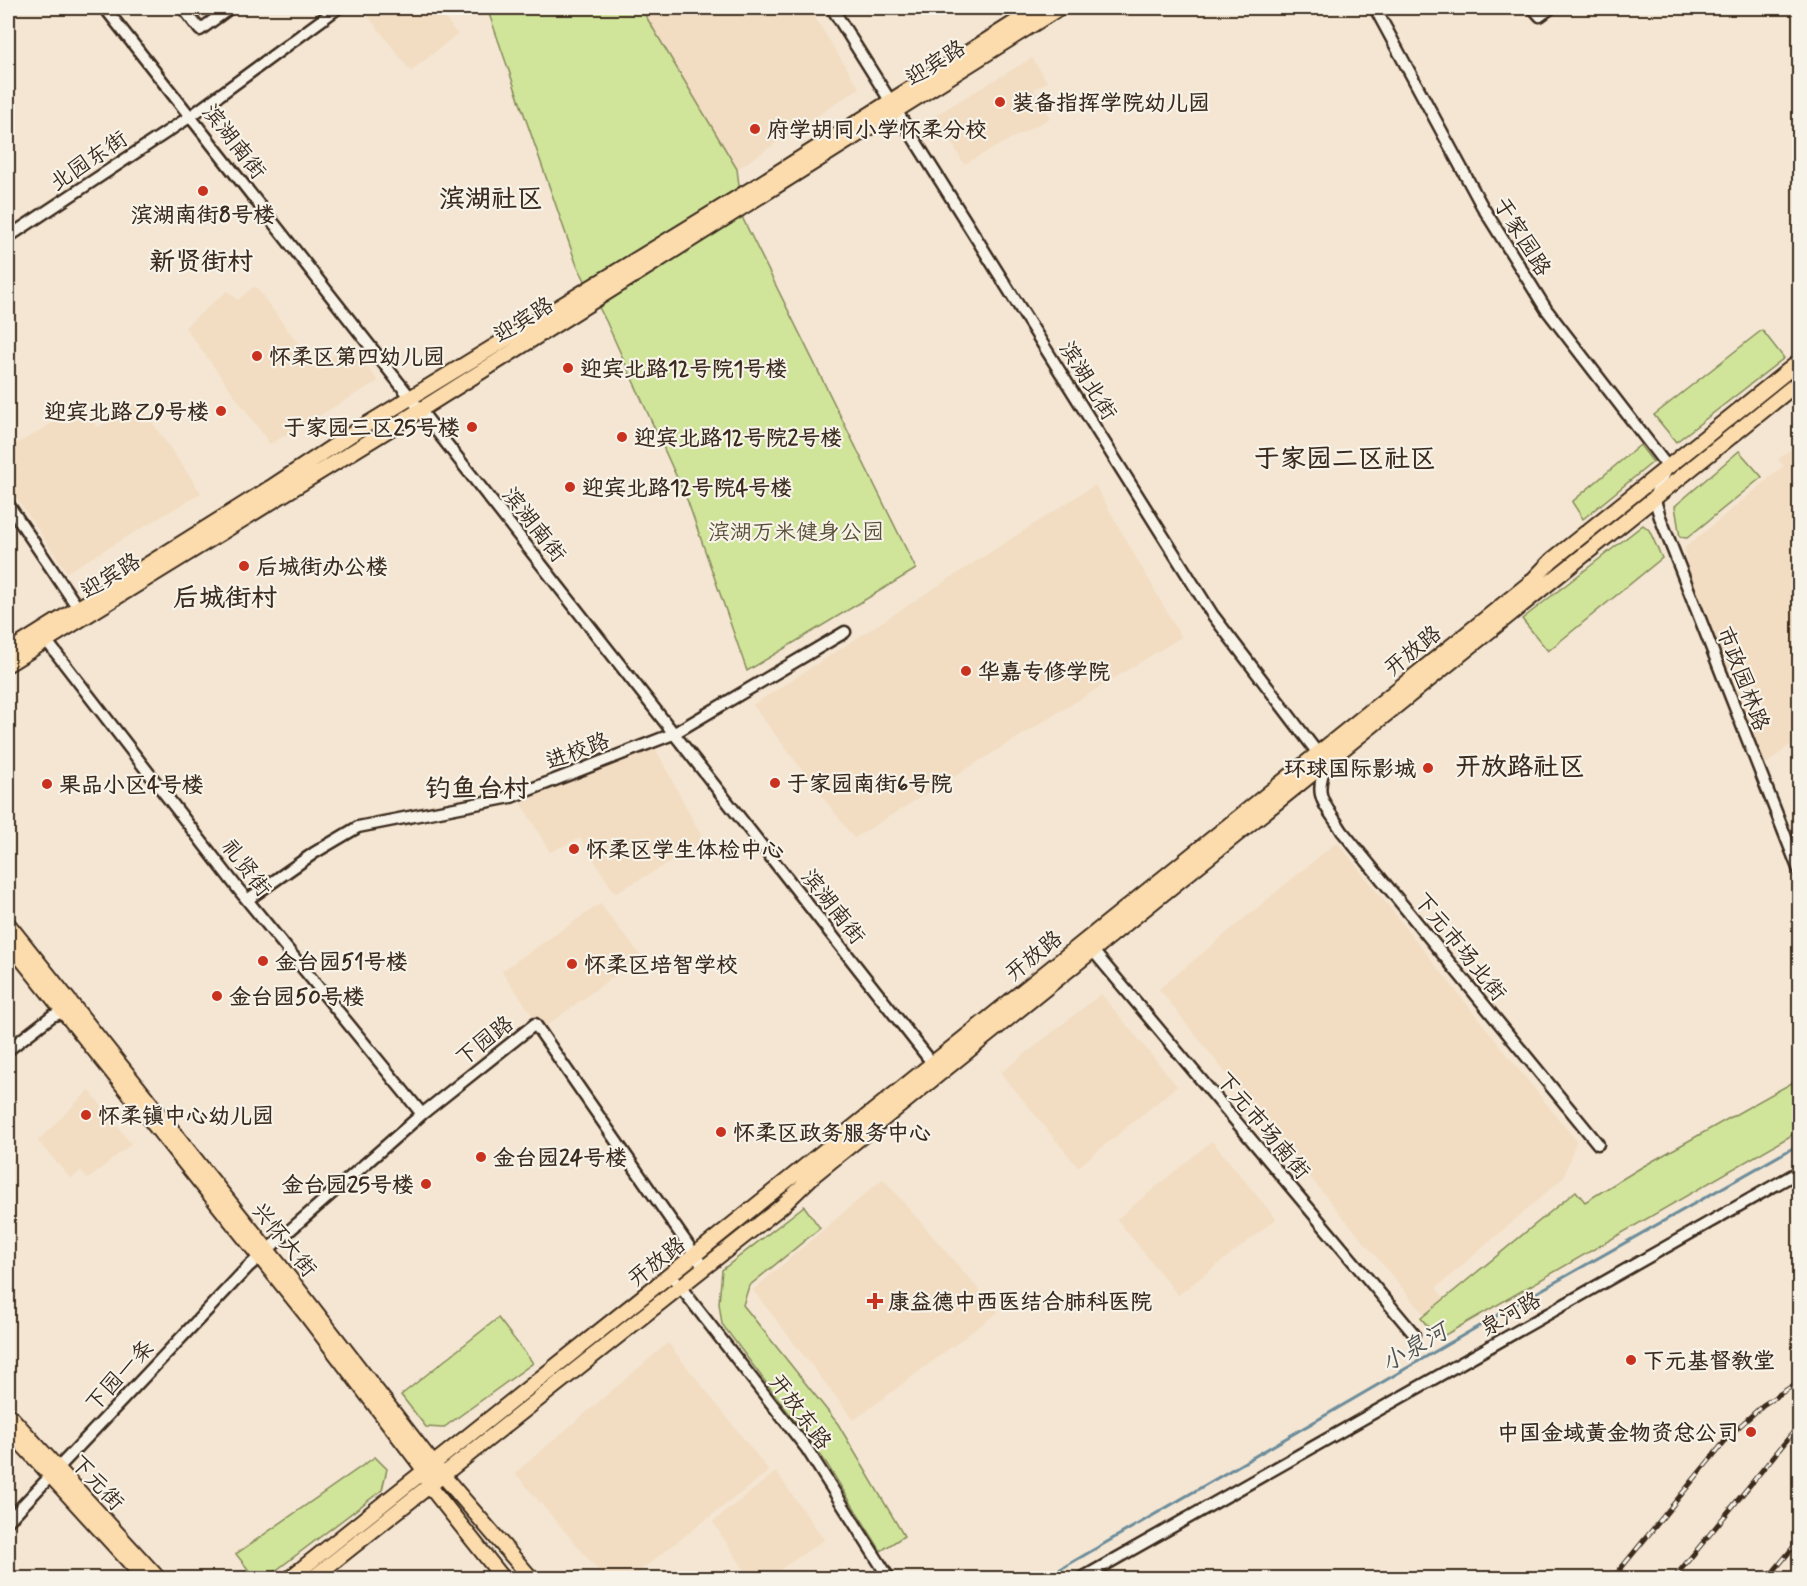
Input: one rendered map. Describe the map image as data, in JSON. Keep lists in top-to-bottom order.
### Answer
{
  "streets": {
    "main road": [
      "迎宾路",
      "开放路",
      "兴怀大街",
      "下元街"
    ],
    "street": [
      "滨湖南街",
      "北园东街",
      "于家园路",
      "滨湖北街",
      "市政园林路",
      "进校路",
      "礼贤街",
      "下元市场北街",
      "下园路",
      "下元市场南街",
      "泉河路",
      "下园一条",
      "开放东路"
    ]
  },
  "crossings": [
    ["迎宾路", "滨湖南街"],
    ["迎宾路", "滨湖北街"],
    ["迎宾路", "礼贤街"],
    ["滨湖南街", "北园东街"],
    ["滨湖南街", "开放路"],
    ["滨湖南街", "进校路"],
    ["于家园路", "开放路"],
    ["滨湖北街", "开放路"],
    ["滨湖北街", "下元市场北街"],
    ["开放路", "市政园林路"],
    ["开放路", "下元市场北街"],
    ["开放路", "下园路"],
    ["开放路", "下元市场南街"],
    ["开放路", "兴怀大街"],
    ["开放路", "开放东路"],
    ["进校路", "礼贤街"],
    ["礼贤街", "下园路"],
    ["下园路", "兴怀大街"],
    ["下园路", "下园一条"],
    ["兴怀大街", "下园一条"],
    ["下园一条", "下元街"]
  ],
  "districts": [
    "滨湖社区",
    "新贤街村",
    "于家园二区社区",
    "后城街村",
    "开放路社区",
    "钓鱼台村"
  ],
  "water": ["小泉河"],
  "parks": ["滨湖万米健身公园"],
  "places": {
    "other": [
      "装备指挥学院幼儿园",
      "府学胡同小学怀柔分校",
      "滨湖南街8号楼",
      "怀柔区第四幼儿园",
      "迎宾北路12号院1号楼",
      "迎宾北路乙9号楼",
      "于家园三区25号楼",
      "迎宾北路12号院2号楼",
      "迎宾北路12号院4号楼",
      "后城街办公楼",
      "华嘉专修学院",
      "环球国际影城",
      "于家园南街6号院",
      "果品小区4号楼",
      "怀柔区学生体检中心",
      "金台园51号楼",
      "怀柔区培智学校",
      "金台园50号楼",
      "怀柔镇中心幼儿园",
      "怀柔区政务服务中心",
      "金台园24号楼",
      "金台园25号楼",
      "下元基督教堂",
      "中国金域黄金物资总公司"
    ],
    "health": ["康益德中西医结合肺科医院"]
  }
}
